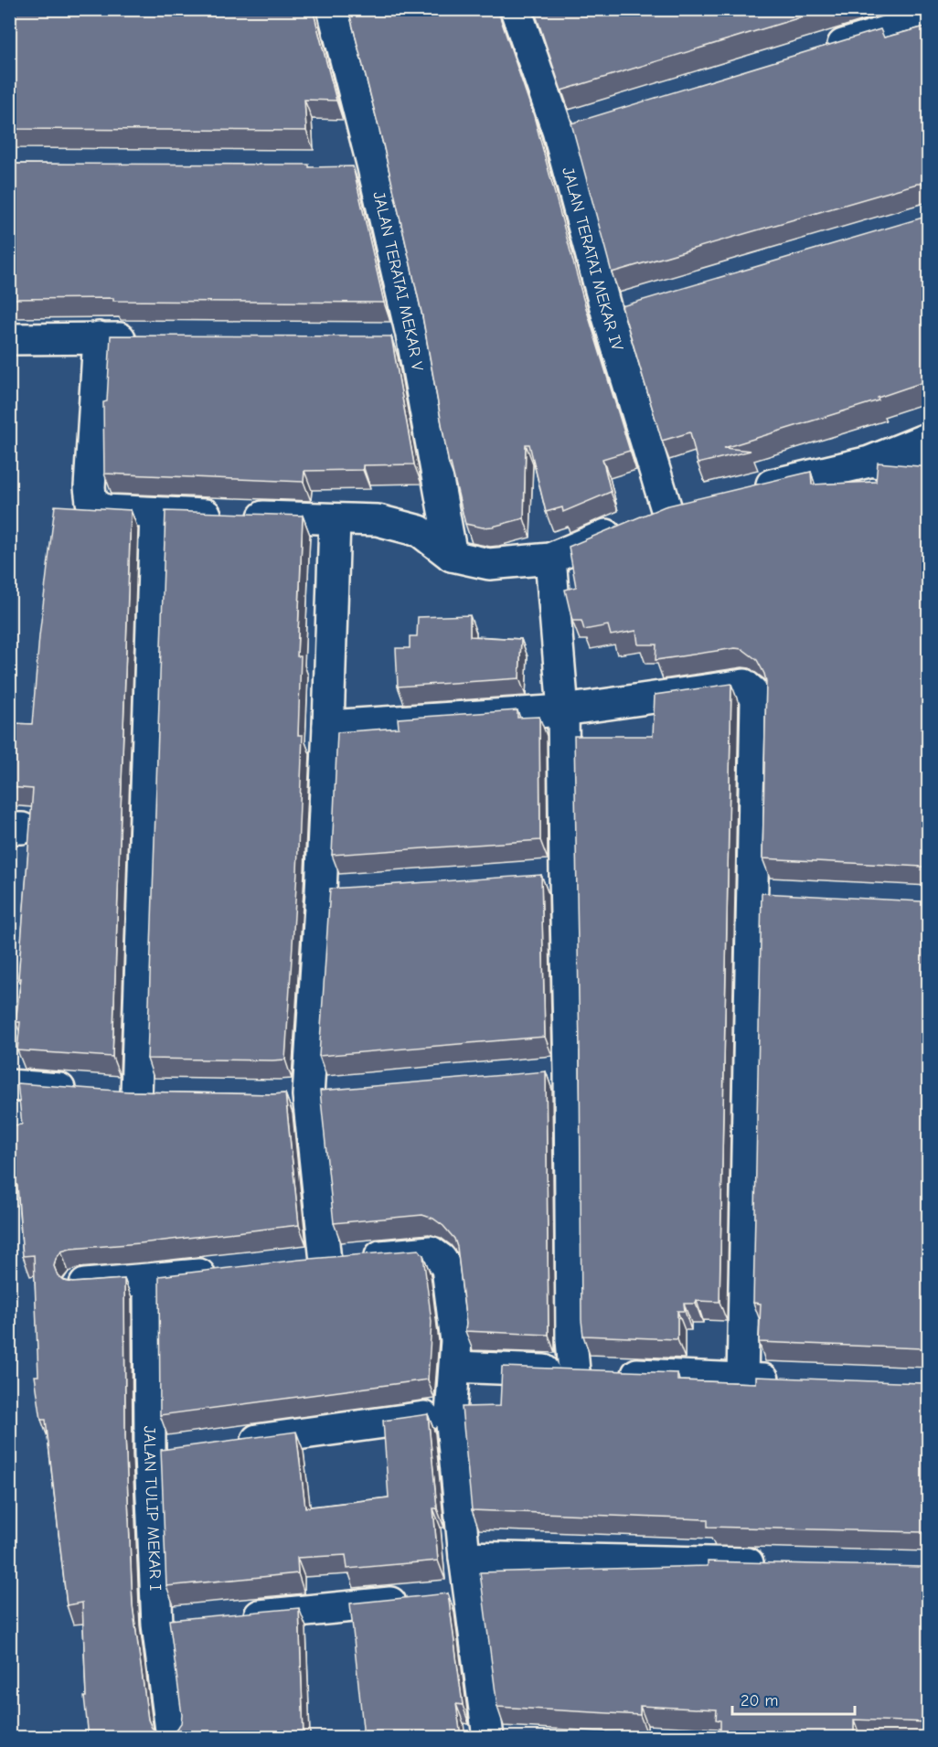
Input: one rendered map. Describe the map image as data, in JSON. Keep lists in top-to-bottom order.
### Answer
{
  "streets": {
    "street": ["JALAN TERATAI MEKAR IV", "JALAN TERATAI MEKAR V", "JALAN TULIP MEKAR I"]
  },
  "scale_bar": "20 m"
}
